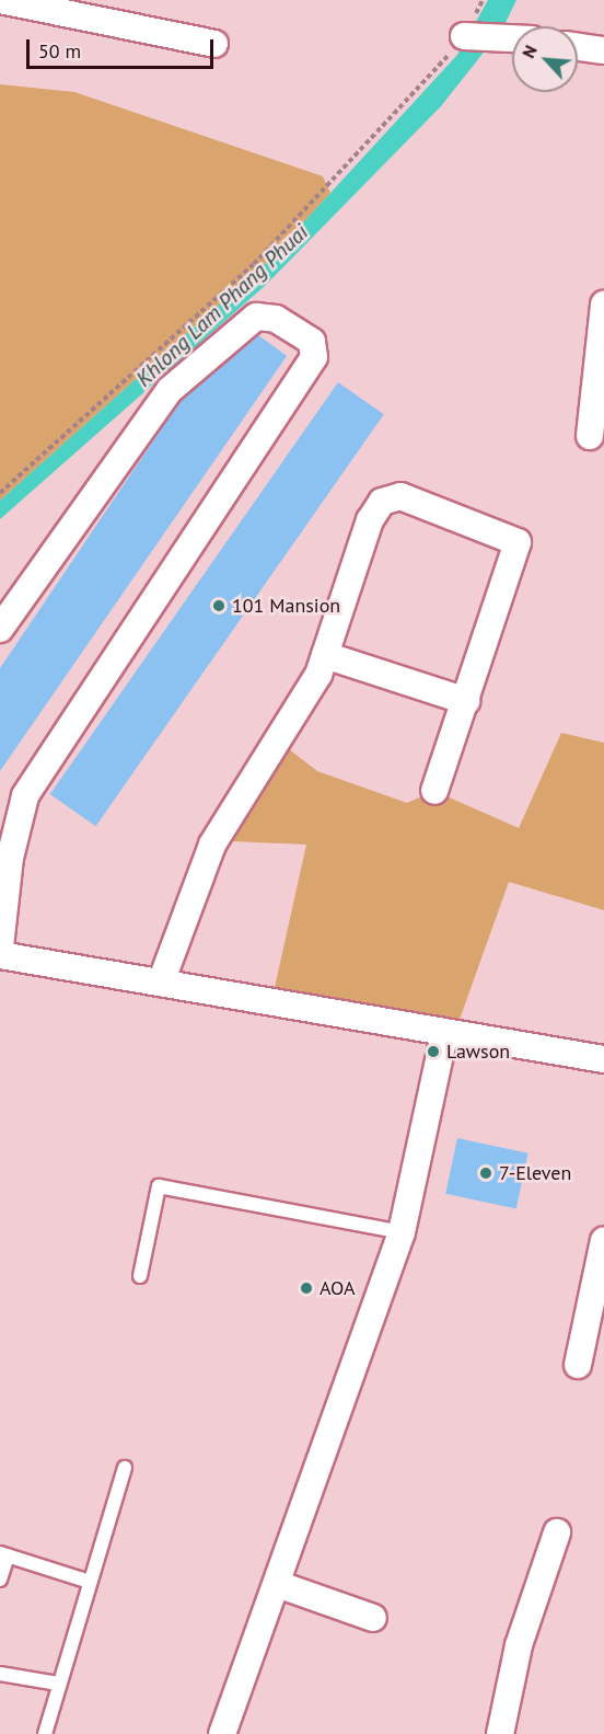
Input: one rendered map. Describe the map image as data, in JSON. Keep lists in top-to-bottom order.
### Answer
{
  "water": ["Khlong Lam Phang Phuai"],
  "places": [
    "101 Mansion",
    "Lawson",
    "7-Eleven",
    "AOA"
  ],
  "scale_bar": "50 m",
  "north": "top left"
}
